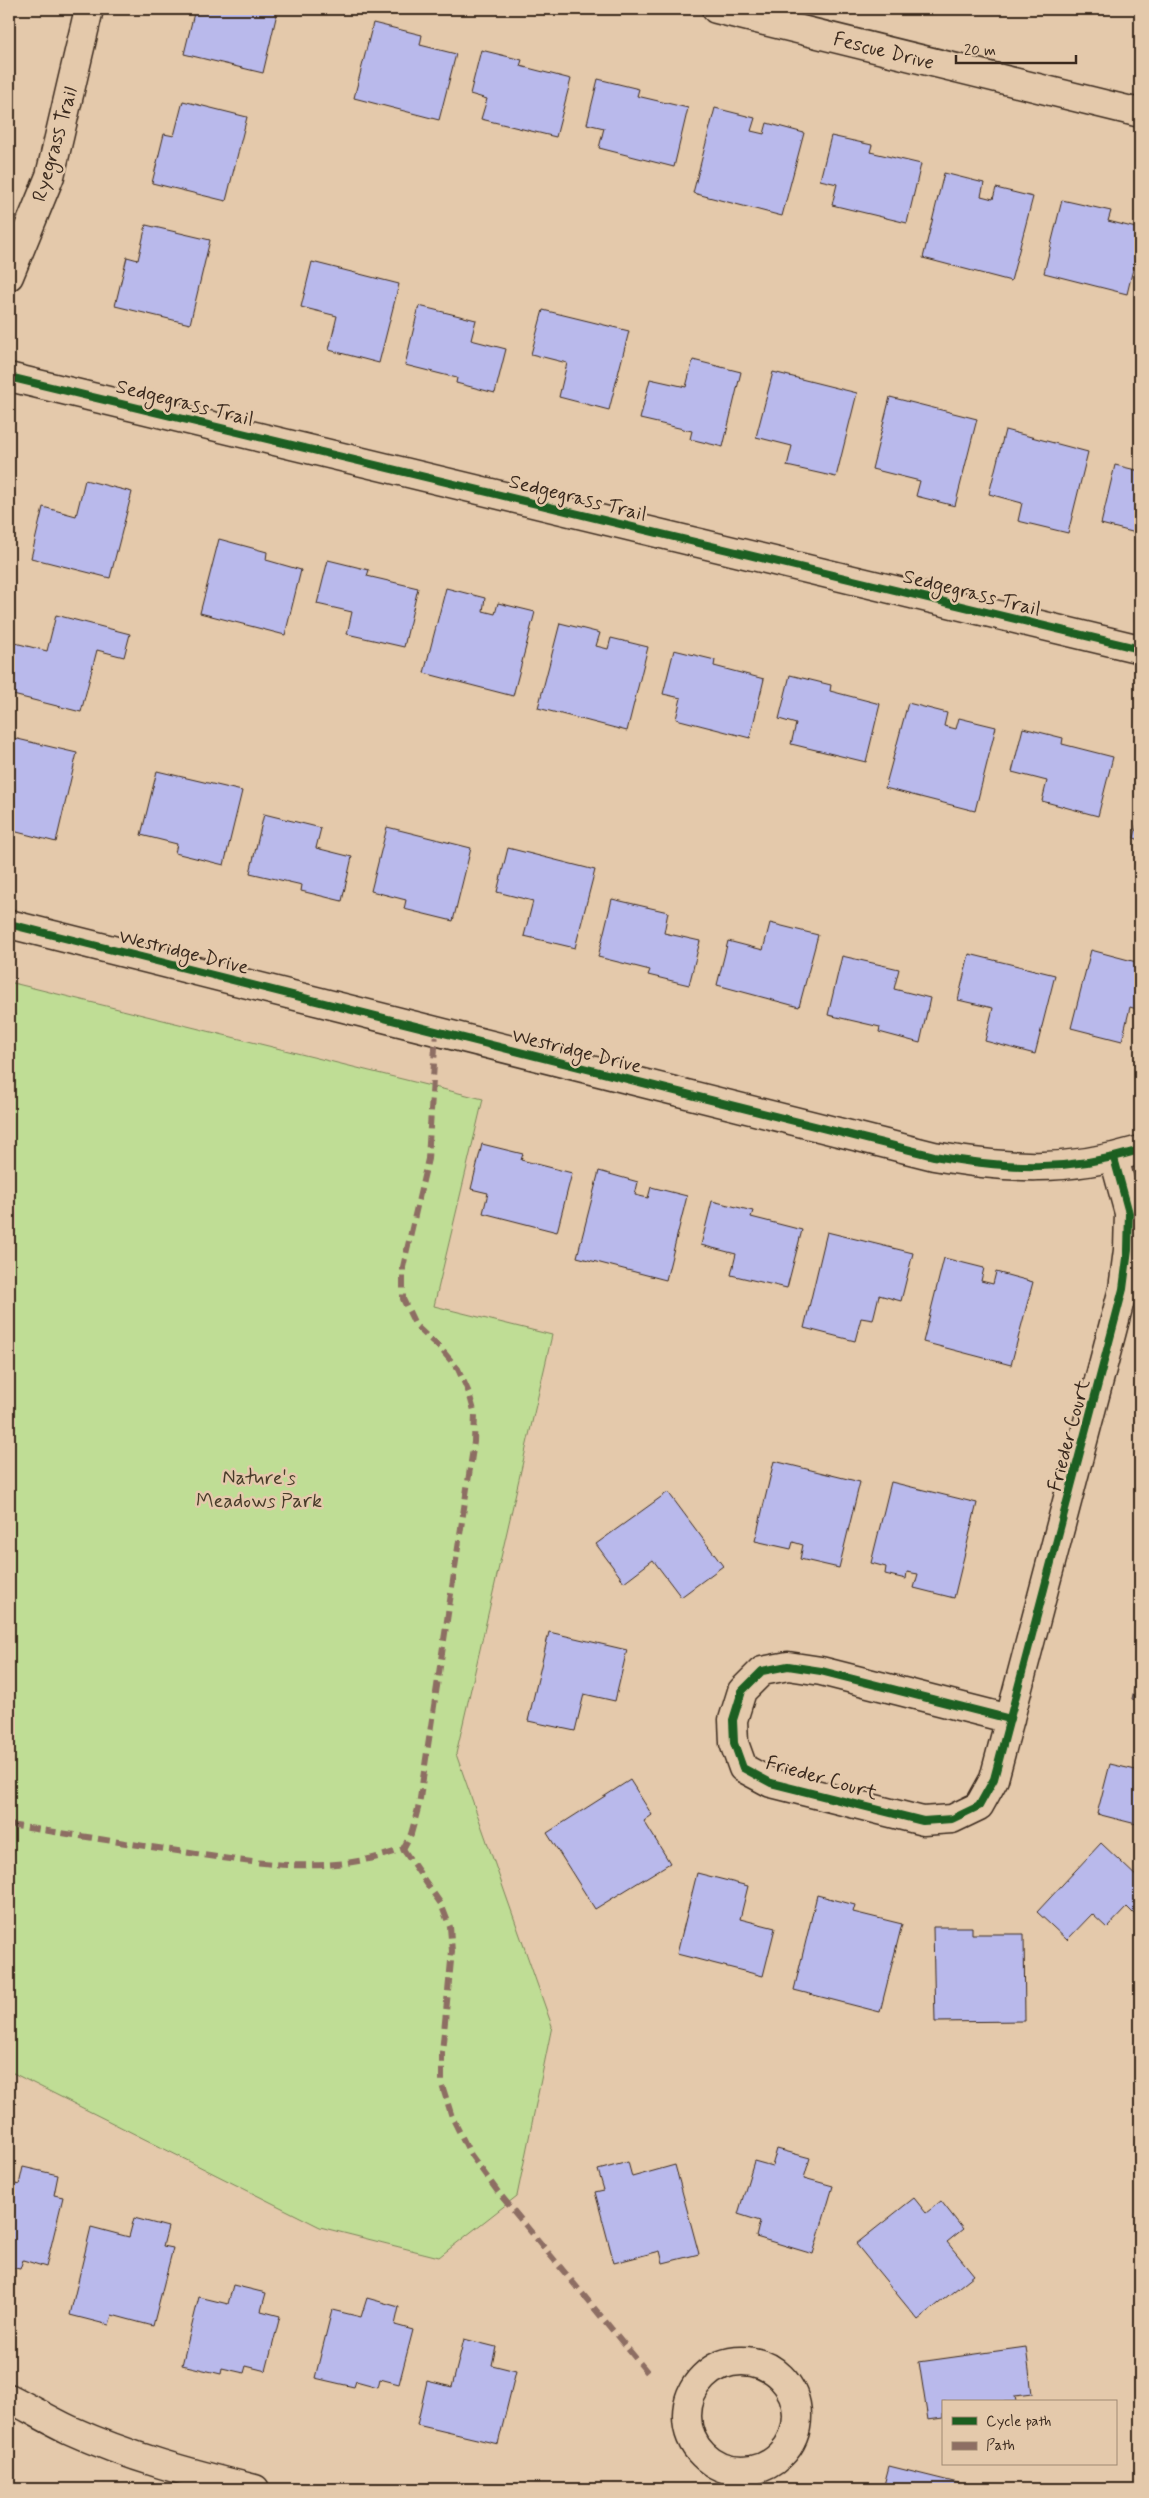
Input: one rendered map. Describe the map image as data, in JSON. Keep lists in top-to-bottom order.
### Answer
{
  "streets": {
    "street": [
      "Fescue Drive",
      "Ryegrass Trail",
      "Sedgegrass Trail",
      "Westridge Drive",
      "Frieder Court"
    ]
  },
  "crossings": [
    ["Westridge Drive", "Frieder Court"]
  ],
  "parks": ["Nature's Meadows Park"],
  "legend": ["Cycle path", "Path"],
  "scale_bar": "20 m"
}
